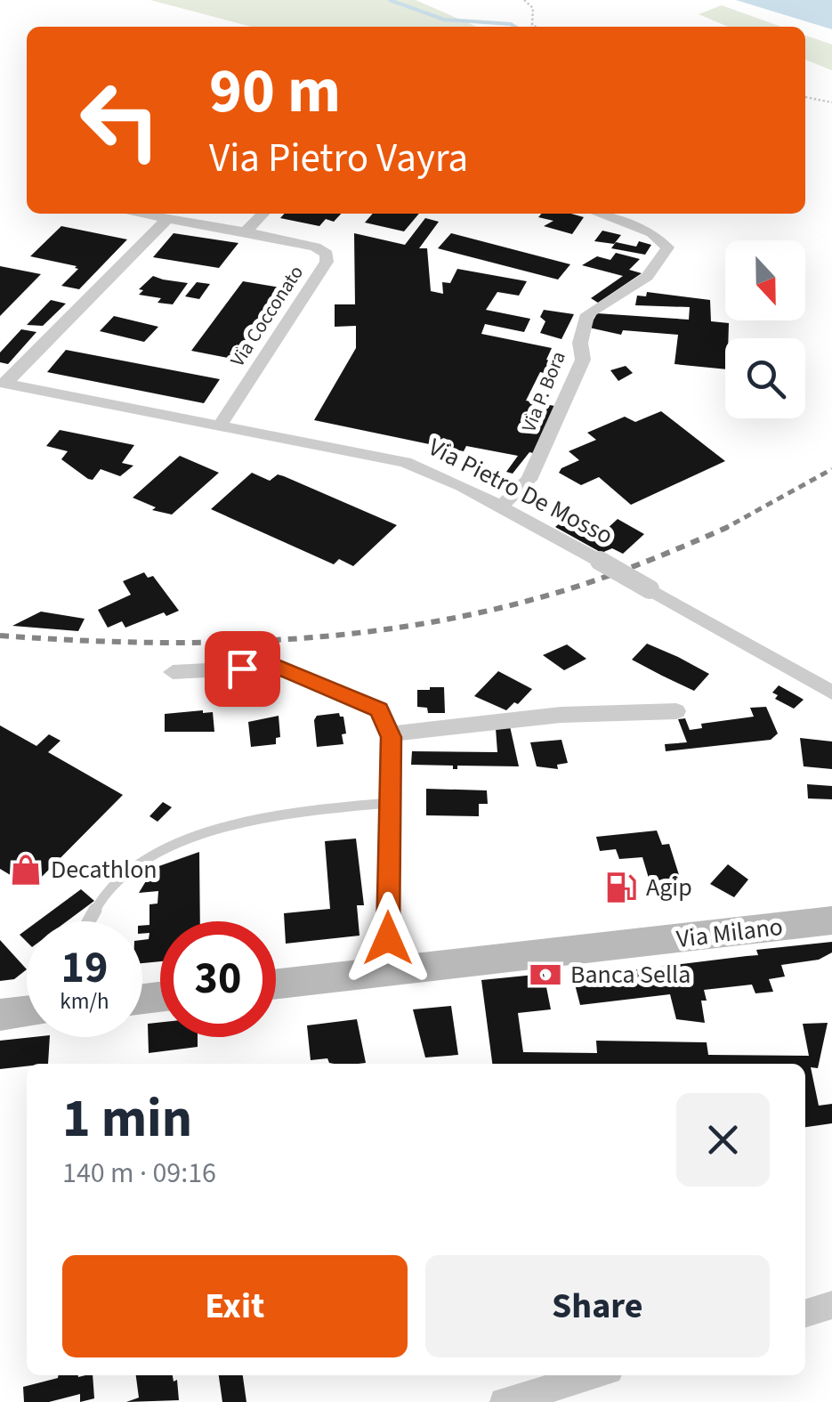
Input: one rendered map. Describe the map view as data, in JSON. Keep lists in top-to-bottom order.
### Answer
{
  "streets": {
    "main road": ["Via Milano"],
    "street": ["Via Cocconato", "Via P. Bora", "Via Pietro De Mosso"]
  },
  "crossings": [
    ["Via Cocconato", "Via Pietro De Mosso"],
    ["Via P. Bora", "Via Pietro De Mosso"]
  ],
  "places": {
    "shop": ["Decathlon"],
    "fuel station": ["Agip"],
    "bank": ["Banca Sella"]
  },
  "north": "bottom",
  "page": {
    "turn": ["90 m", "Via Pietro Vayra"],
    "speed": "19 km/h",
    "limit": "30",
    "heading": ["1 min", "140 m · 09:16"],
    "buttons": ["Exit", "Share"]
  }
}
